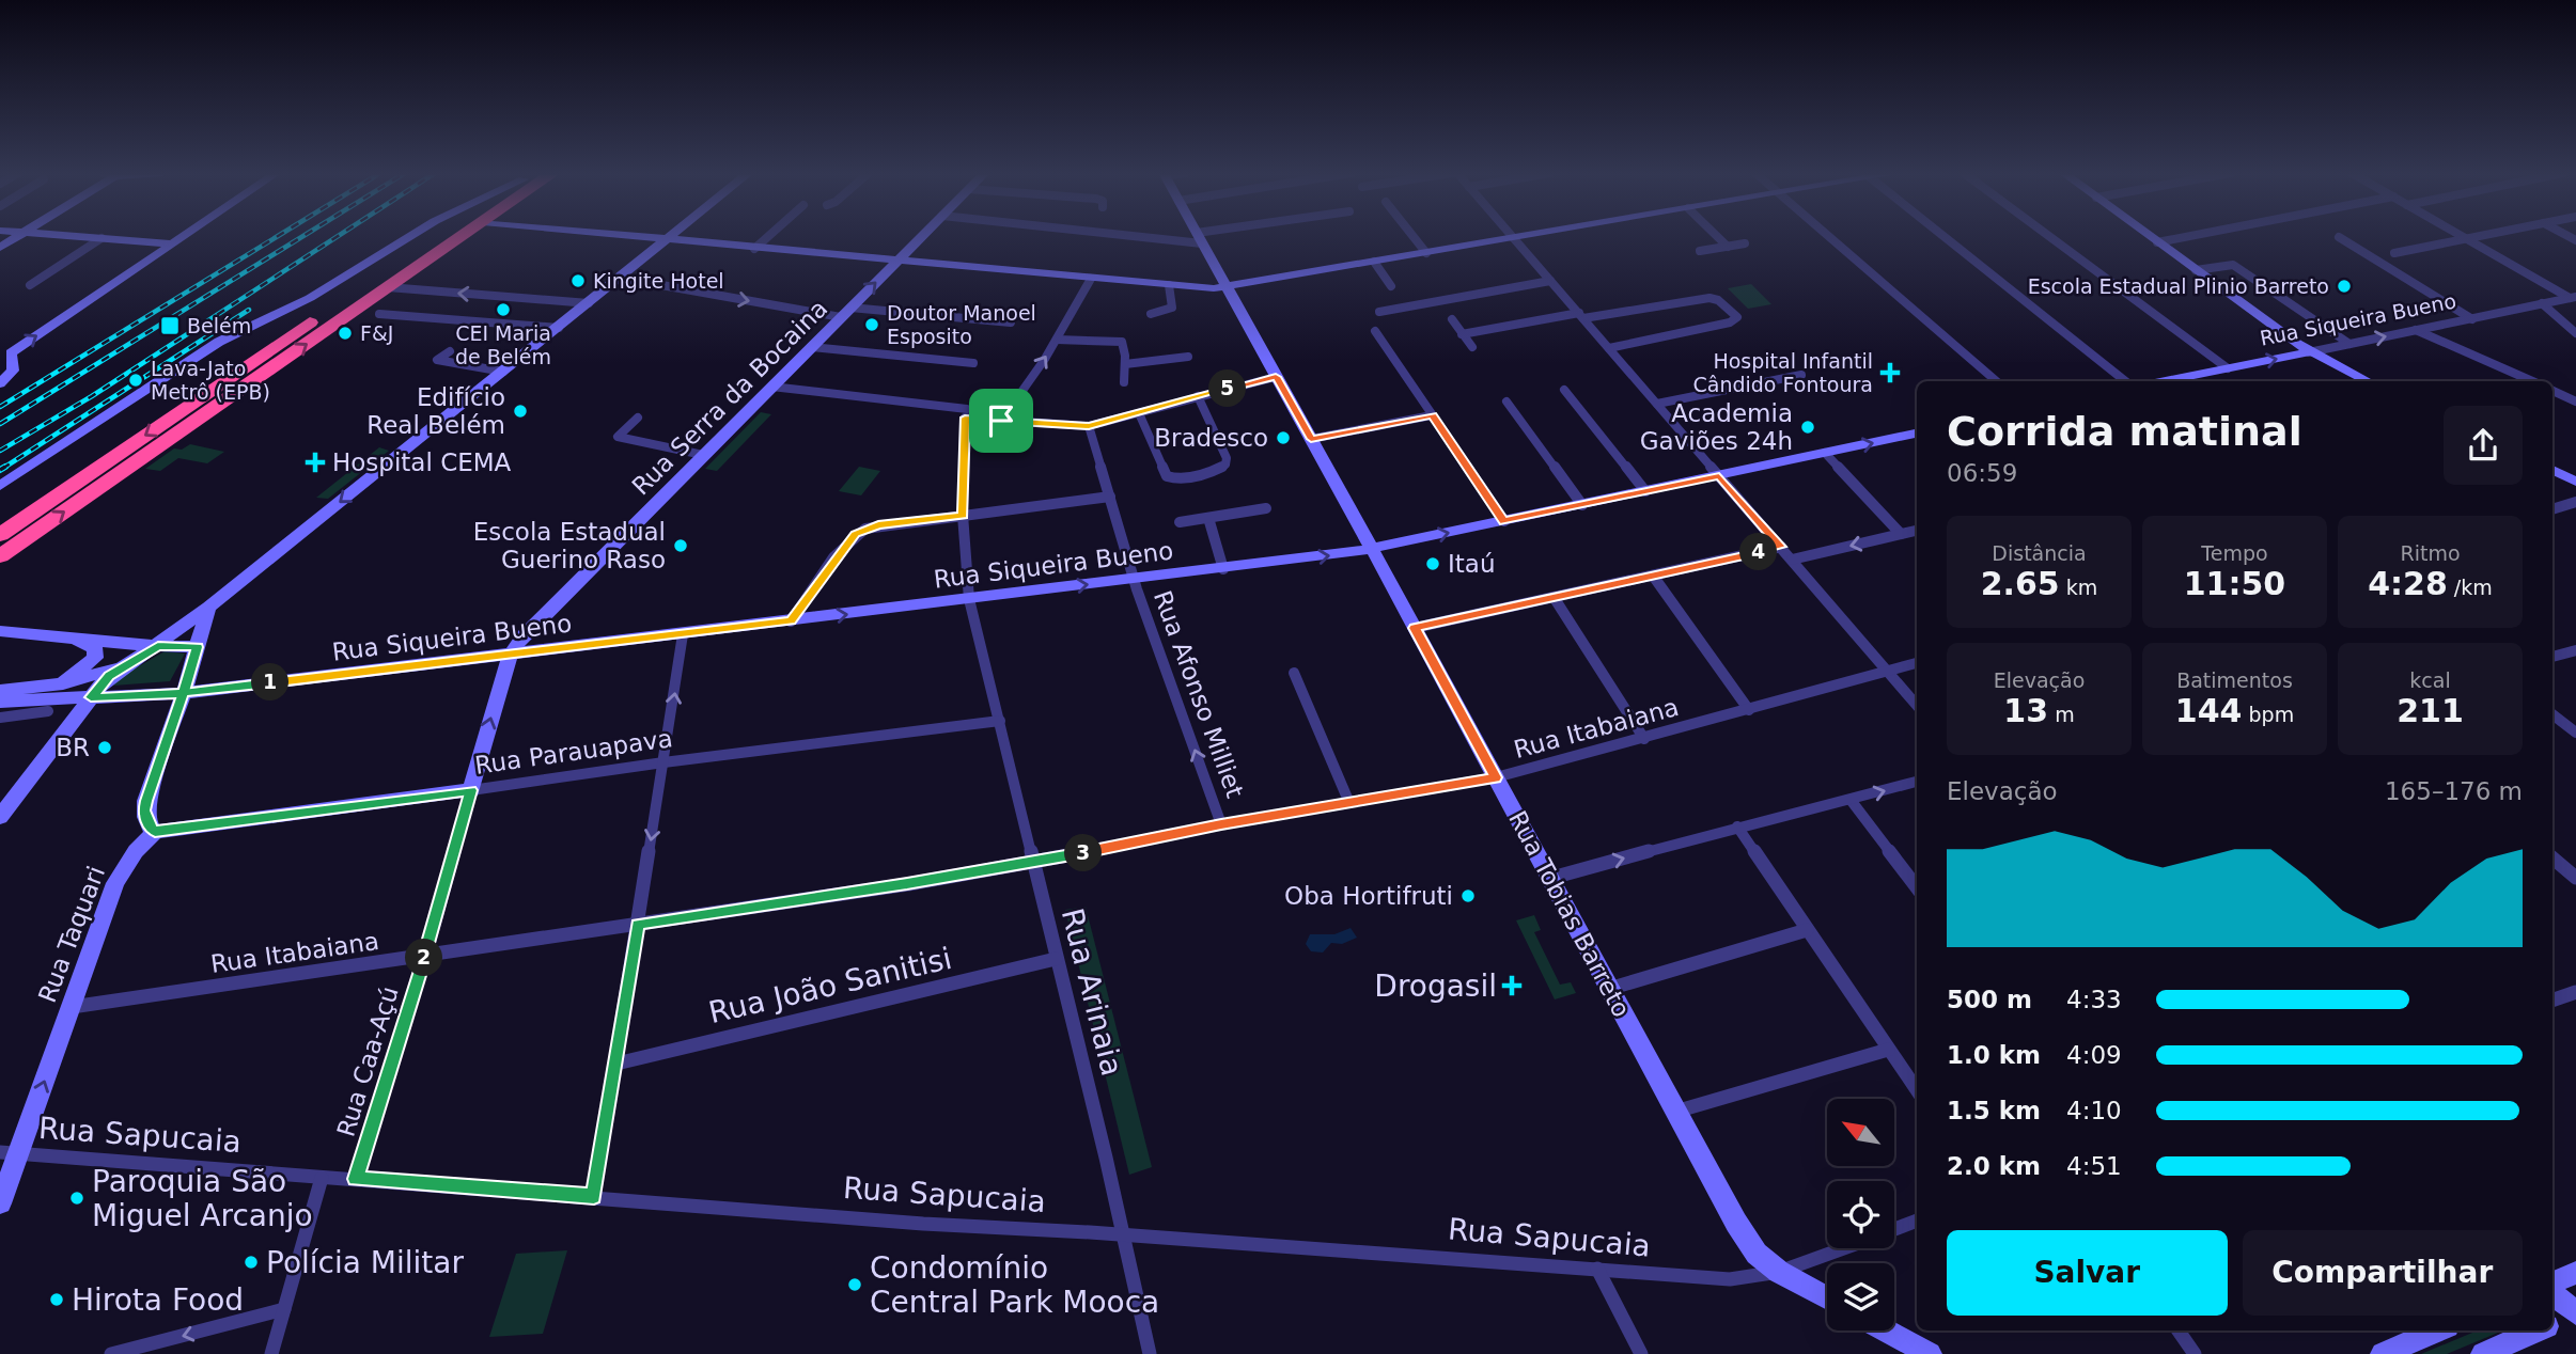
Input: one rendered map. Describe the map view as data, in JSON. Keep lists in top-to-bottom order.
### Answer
{
  "streets": {
    "main road": [
      "Rua Siqueira Bueno",
      "Rua Serra da Bocaina",
      "Rua Parauapava",
      "Rua Tobias Barreto",
      "Rua Taquari",
      "Rua Caa-Açú"
    ],
    "street": [
      "Rua Afonso Milliet",
      "Rua Itabaiana",
      "Rua João Sanitisi",
      "Rua Arinaia",
      "Rua Sapucaia"
    ]
  },
  "crossings": [
    ["Rua Siqueira Bueno", "Rua Serra da Bocaina"],
    ["Rua Siqueira Bueno", "Rua Afonso Milliet"],
    ["Rua Siqueira Bueno", "Rua Tobias Barreto"],
    ["Rua Siqueira Bueno", "Rua Arinaia"],
    ["Rua Siqueira Bueno", "Rua Caa-Açú"],
    ["Rua Serra da Bocaina", "Rua Caa-Açú"],
    ["Rua Afonso Milliet", "Rua Itabaiana"],
    ["Rua Itabaiana", "Rua Tobias Barreto"],
    ["Rua Itabaiana", "Rua Taquari"],
    ["Rua Itabaiana", "Rua Arinaia"],
    ["Rua Itabaiana", "Rua Caa-Açú"],
    ["Rua Parauapava", "Rua Taquari"],
    ["Rua Parauapava", "Rua Arinaia"],
    ["Rua Parauapava", "Rua Caa-Açú"],
    ["Rua Tobias Barreto", "Rua Sapucaia"],
    ["Rua Taquari", "Rua Sapucaia"],
    ["Rua João Sanitisi", "Rua Arinaia"],
    ["Rua Arinaia", "Rua Sapucaia"],
    ["Rua Caa-Açú", "Rua Sapucaia"]
  ],
  "one_way": ["Rua Siqueira Bueno", "Rua Afonso Milliet", "Rua Taquari"],
  "places": {
    "other": [
      "Kingite Hotel",
      "Escola Estadual Plinio Barreto",
      "CEI Maria de Belém",
      "Doutor Manoel Esposito",
      "F&J",
      "Lava-Jato Metrô (EPB)",
      "Edifício Real Belém",
      "Academia Gaviões 24h",
      "Bradesco",
      "Escola Estadual Guerino Raso",
      "Itaú",
      "BR",
      "Oba Hortifruti",
      "Paroquia São Miguel Arcanjo",
      "Polícia Militar",
      "Condomínio Central Park Mooca",
      "Hirota Food"
    ],
    "transit": ["Belém"],
    "health": ["Hospital Infantil Cândido Fontoura", "Hospital CEMA", "Drogasil"]
  },
  "north": "top left",
  "page": {
    "pins": [
      "5",
      "4",
      "1",
      "3",
      "2"
    ],
    "heading": ["Corrida matinal", "06:59"],
    "stats": [
      ["Distância", "2.65 km"],
      ["Tempo", "11:50"],
      ["Ritmo", "4:28 /km"],
      ["Elevação", "13 m"],
      ["Batimentos", "144 bpm"],
      ["kcal", "211"]
    ],
    "chart": ["Elevação", "165–176 m"],
    "list": [
      {
        "name": "500 m",
        "note": "4:33"
      },
      {
        "name": "1.0 km",
        "note": "4:09"
      },
      {
        "name": "1.5 km",
        "note": "4:10"
      },
      {
        "name": "2.0 km",
        "note": "4:51"
      }
    ],
    "buttons": ["Salvar", "Compartilhar"]
  }
}
